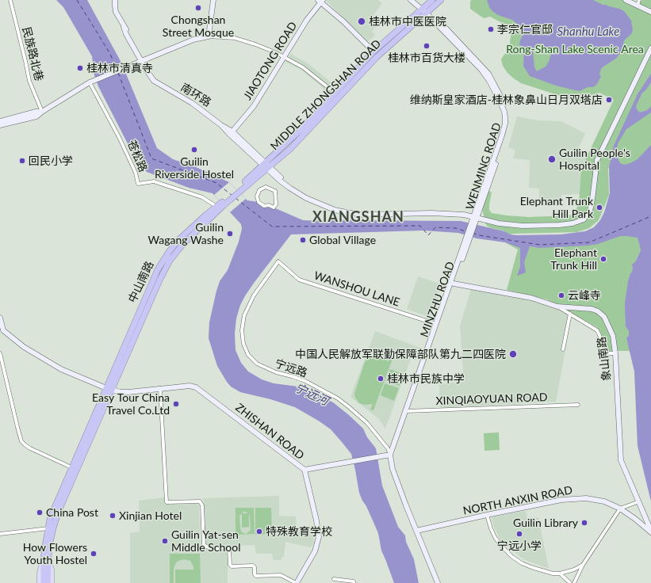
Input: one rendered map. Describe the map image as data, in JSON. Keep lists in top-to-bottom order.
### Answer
{
  "streets": {
    "highway": ["MIDDLE ZHONGSHAN ROAD", "中山南路"],
    "street": [
      "民族路北巷",
      "JIAOTONG ROAD",
      "南环路",
      "苍松路",
      "WENMING ROAD",
      "WANSHOU LANE",
      "MINZHU ROAD",
      "象山南路",
      "宁远路",
      "XINQIAOYUAN ROAD",
      "ZHISHAN ROAD",
      "NORTH ANXIN ROAD"
    ]
  },
  "crossings": [
    ["MIDDLE ZHONGSHAN ROAD", "WENMING ROAD"],
    ["MIDDLE ZHONGSHAN ROAD", "中山南路"],
    ["WENMING ROAD", "MINZHU ROAD"],
    ["中山南路", "ZHISHAN ROAD"],
    ["WANSHOU LANE", "MINZHU ROAD"],
    ["WANSHOU LANE", "宁远路"],
    ["MINZHU ROAD", "象山南路"],
    ["MINZHU ROAD", "宁远路"],
    ["MINZHU ROAD", "XINQIAOYUAN ROAD"],
    ["象山南路", "NORTH ANXIN ROAD"]
  ],
  "districts": ["XIANGSHAN"],
  "water": ["Shanhu Lake", "宁远河"],
  "parks": ["Rong-Shan Lake Scenic Area"],
  "places": [
    "Chongshan Street Mosque",
    "桂林市中医医院",
    "李宗仁官邸",
    "桂林市百货大楼",
    "桂林市清真寺",
    "维纳斯皇家酒店-桂林象鼻山日月双塔店",
    "Guilin Riverside Hostel",
    "Guilin People's Hospital",
    "回民小学",
    "Elephant Trunk Hill Park",
    "Guilin Wagang Washe",
    "Global Village",
    "Elephant Trunk Hill",
    "云峰寺",
    "中国人民解放军联勤保障部队第九二四医院",
    "桂林市民族中学",
    "Easy Tour China Travel Co.Ltd",
    "China Post",
    "Xinjian Hotel",
    "Guilin Library",
    "特殊教育学校",
    "宁远小学",
    "Guilin Yat-sen Middle School",
    "How Flowers Youth Hostel"
  ]
}
